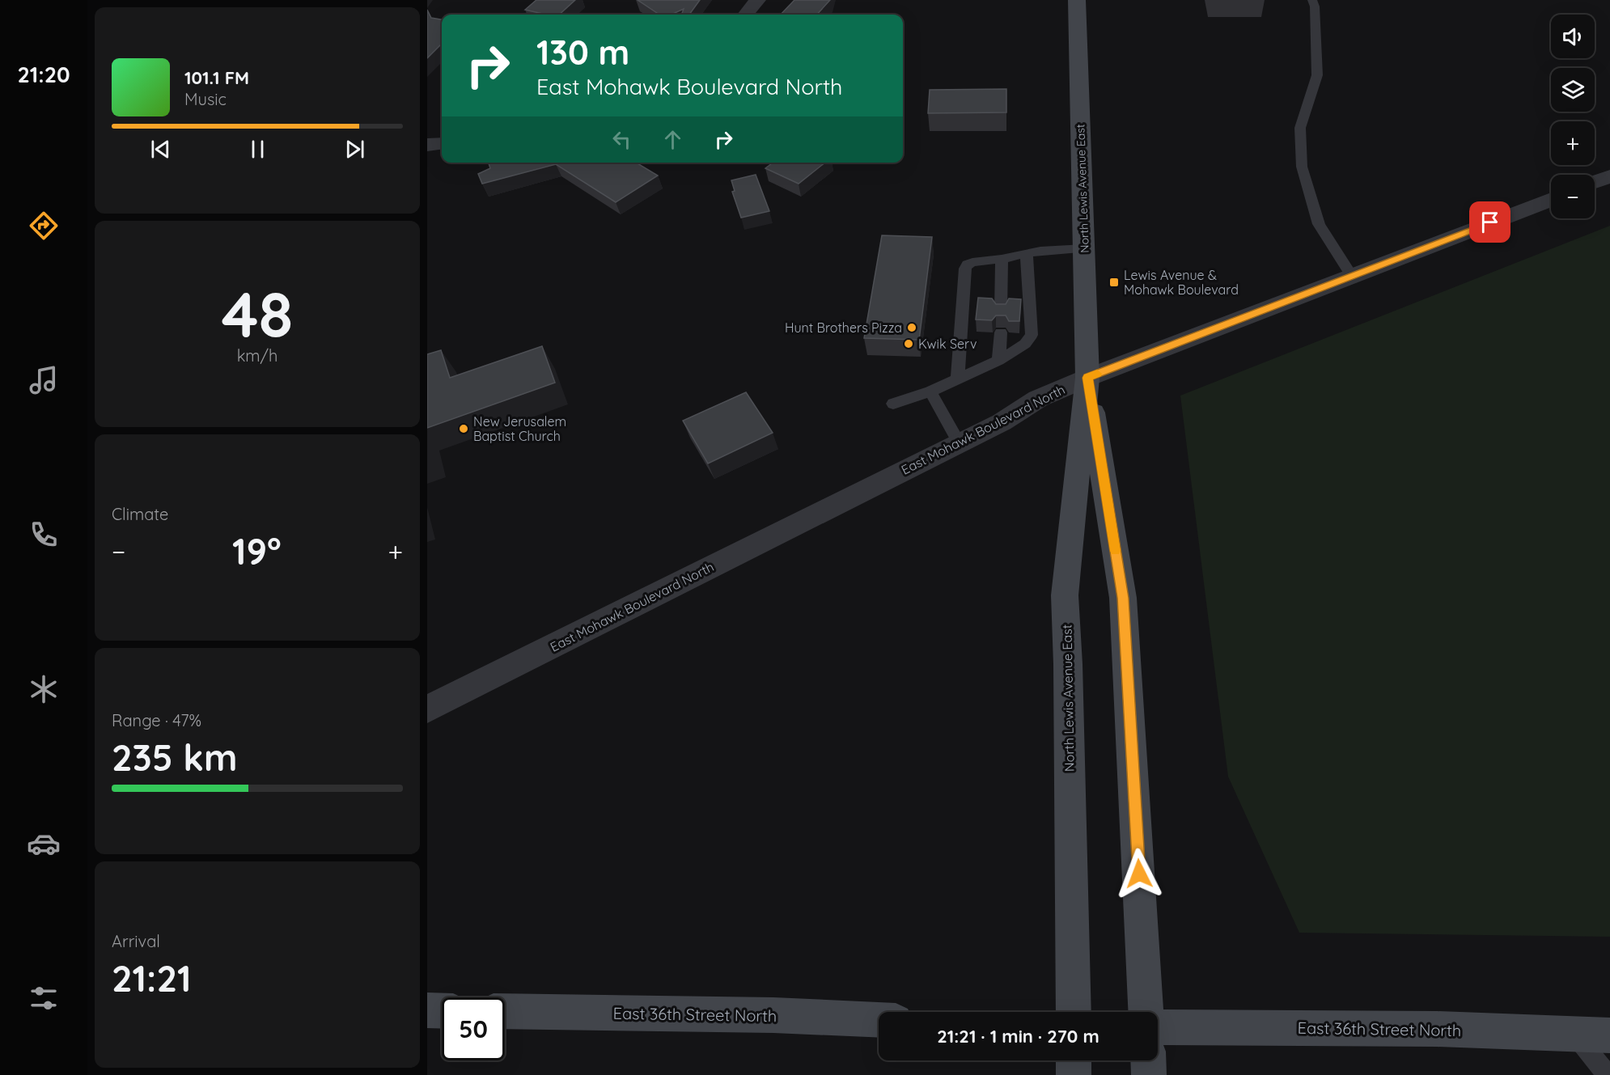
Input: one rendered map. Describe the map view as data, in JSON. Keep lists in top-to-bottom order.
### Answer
{
  "streets": {
    "main road": ["North Lewis Avenue East", "East 36th Street North"],
    "street": ["East Mohawk Boulevard North"]
  },
  "crossings": [
    ["North Lewis Avenue East", "East Mohawk Boulevard North"]
  ],
  "places": {
    "transit": ["Lewis Avenue & Mohawk Boulevard"],
    "other": ["Hunt Brothers Pizza", "Kwik Serv", "New Jerusalem Baptist Church"]
  },
  "page": {
    "tabs": "21:20",
    "map_buttons": ["+", "−"],
    "turn": ["130 m", "East Mohawk Boulevard North"],
    "song": ["101.1 FM", "Music"],
    "tile": [
      ["48", "km/h"],
      "Climate",
      ["Range · 47%", "235 km"],
      ["Arrival", "21:21"]
    ],
    "heat": ["−", "19°", "+"],
    "limit": "50",
    "trip": "21:21 · 1 min · 270 m"
  }
}
